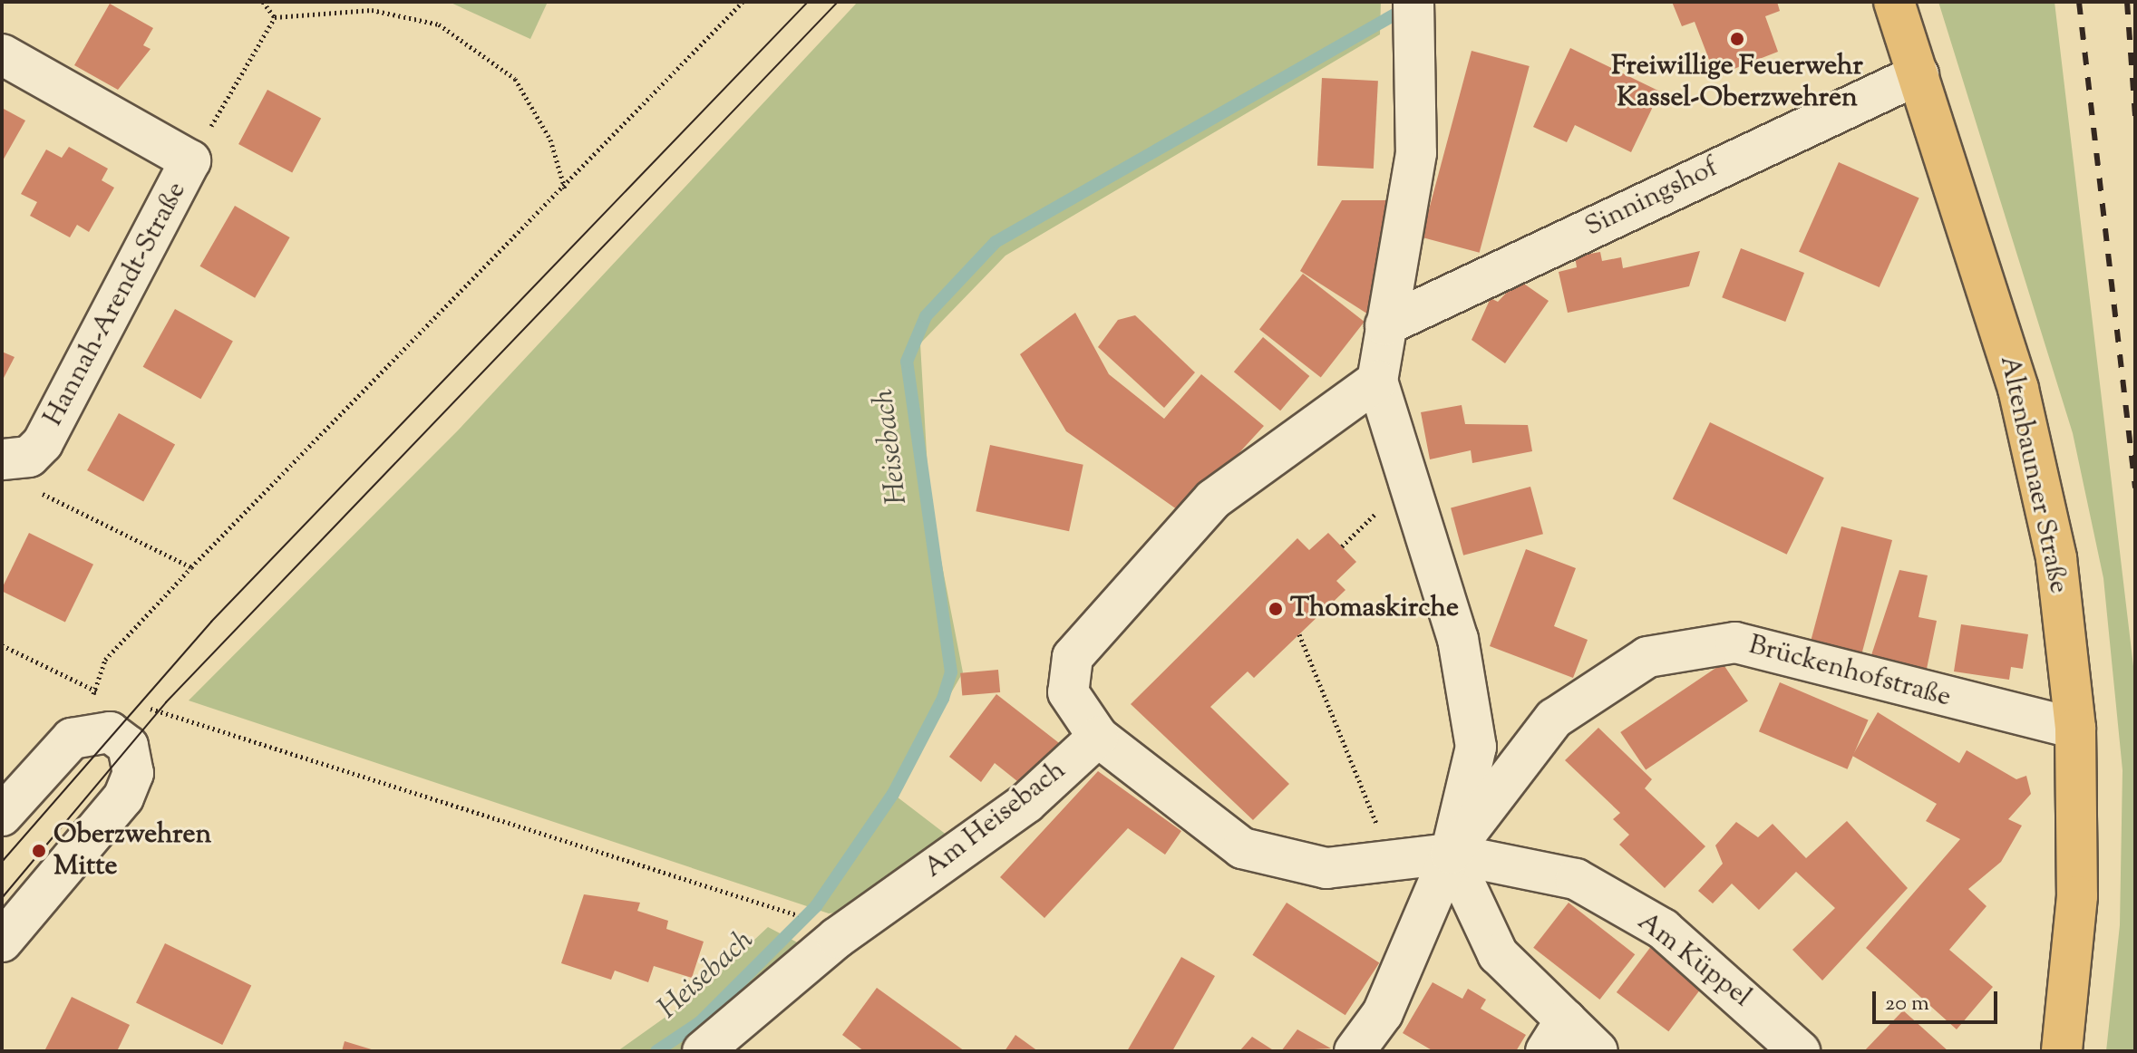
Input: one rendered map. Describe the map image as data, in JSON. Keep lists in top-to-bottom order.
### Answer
{
  "streets": {
    "main road": ["Altenbaunaer Straße"],
    "street": [
      "Sinningshof",
      "Hannah-Arendt-Straße",
      "Brückenhofstraße",
      "Am Heisebach",
      "Am Küppel"
    ]
  },
  "crossings": [
    ["Sinningshof", "Altenbaunaer Straße"],
    ["Altenbaunaer Straße", "Brückenhofstraße"],
    ["Brückenhofstraße", "Am Küppel"],
    ["Am Heisebach", "Am Küppel"]
  ],
  "water": ["Heisebach"],
  "places": ["Freiwillige Feuerwehr Kassel-Oberzwehren", "Thomaskirche", "Oberzwehren Mitte"],
  "scale_bar": "20 m"
}
